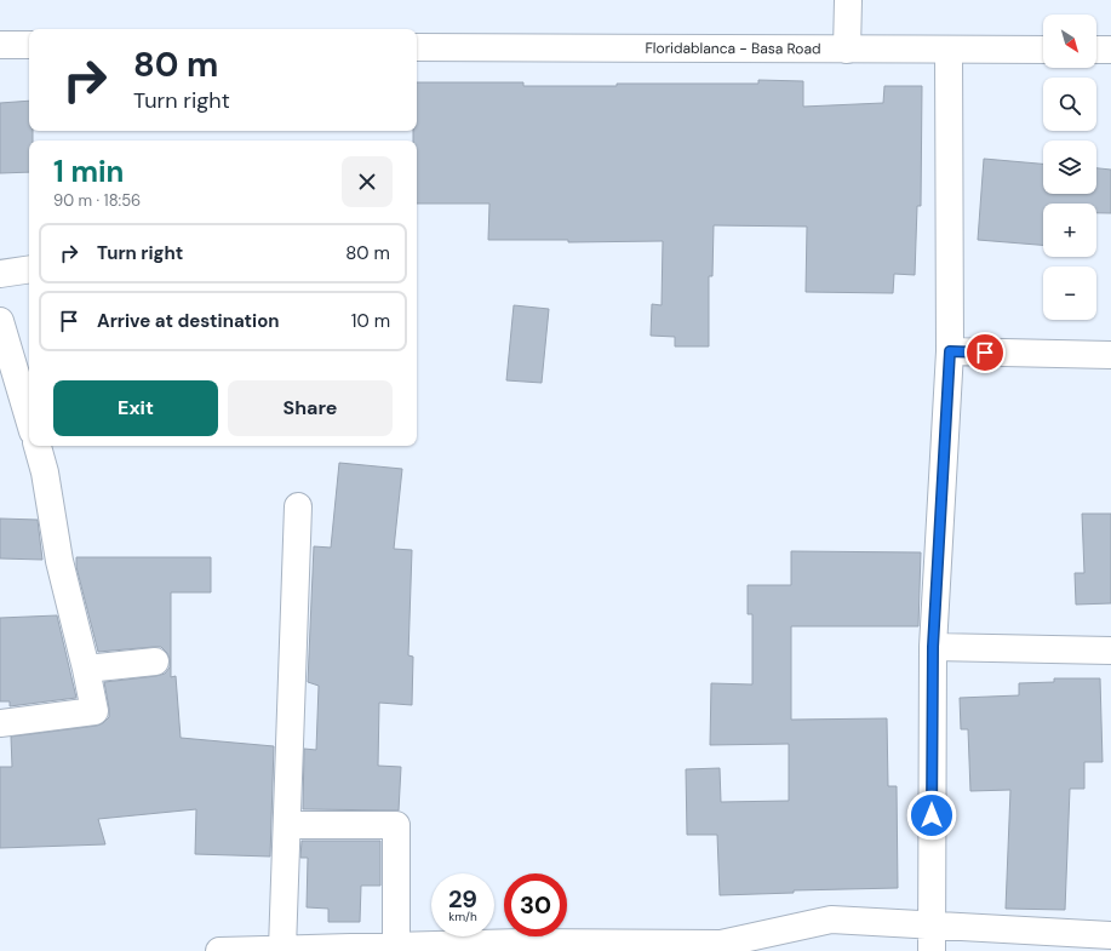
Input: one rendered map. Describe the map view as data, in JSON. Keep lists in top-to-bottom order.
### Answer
{
  "streets": {
    "street": ["Floridablanca - Basa Road"]
  },
  "north": "bottom right",
  "page": {
    "map_buttons": ["+", "−"],
    "turn": ["80 m", "Turn right"],
    "heading": ["1 min", "90 m · 18:56"],
    "list": [
      {
        "name": "Turn right",
        "value": "80 m"
      },
      {
        "name": "Arrive at destination",
        "value": "10 m"
      }
    ],
    "buttons": ["Exit", "Share"],
    "speed": "29 km/h",
    "limit": "30"
  }
}
